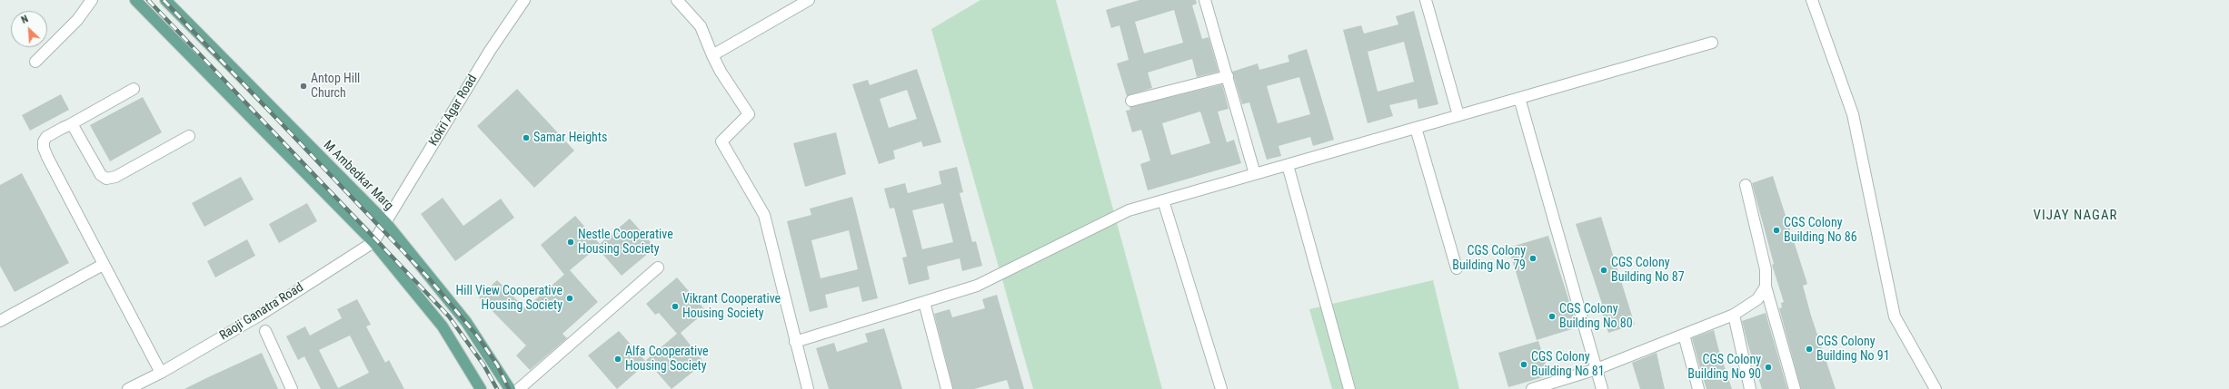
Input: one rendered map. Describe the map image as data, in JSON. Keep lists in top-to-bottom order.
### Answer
{
  "streets": {
    "main road": ["M Ambedkar Marg"],
    "street": ["Kokri Agar Road", "Raoji Ganatra Road"]
  },
  "crossings": [
    ["Kokri Agar Road", "M Ambedkar Marg"],
    ["Kokri Agar Road", "Raoji Ganatra Road"],
    ["M Ambedkar Marg", "Raoji Ganatra Road"]
  ],
  "districts": ["VIJAY NAGAR"],
  "places": [
    "Antop Hill Church",
    "Samar Heights",
    "CGS Colony Building No 86",
    "Nestle Cooperative Housing Society",
    "CGS Colony Building No 79",
    "CGS Colony Building No 87",
    "Hill View Cooperative Housing Society",
    "Vikrant Cooperative Housing Society",
    "CGS Colony Building No 80",
    "CGS Colony Building No 91",
    "Alfa Cooperative Housing Society",
    "CGS Colony Building No 81",
    "CGS Colony Building No 90"
  ],
  "north": "top left"
}
